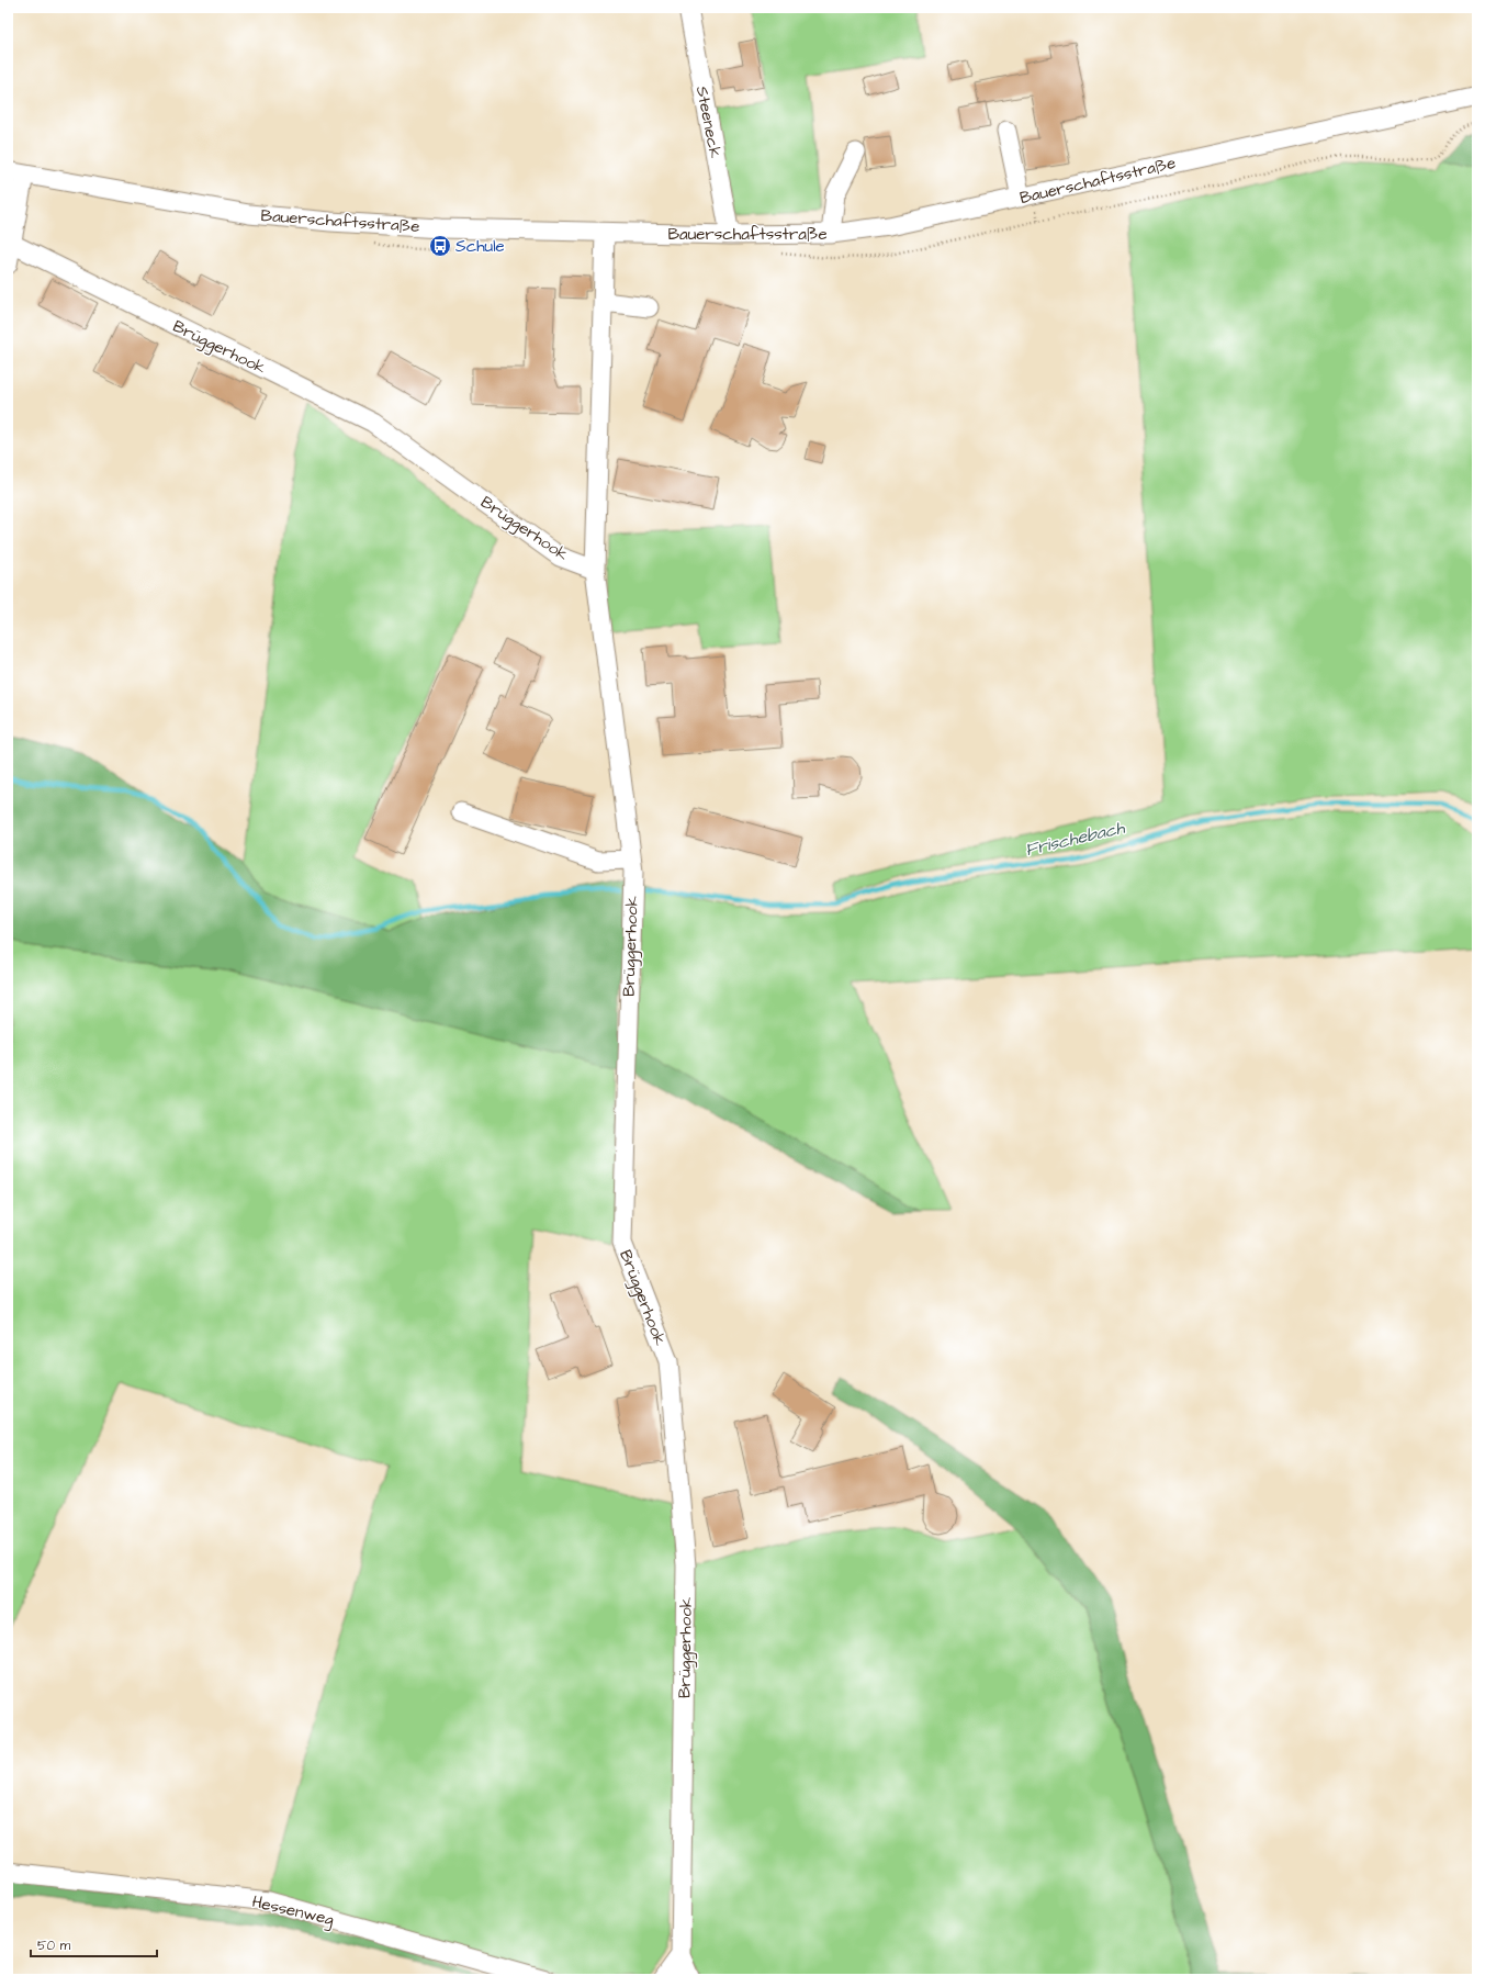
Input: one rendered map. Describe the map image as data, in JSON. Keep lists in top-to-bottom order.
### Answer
{
  "streets": {
    "street": [
      "Steeneck",
      "Bauerschaftsstraße",
      "Brüggerhook",
      "Hessenweg"
    ]
  },
  "crossings": [
    ["Steeneck", "Bauerschaftsstraße"]
  ],
  "water": ["Frischebach"],
  "places": {
    "bus stop": ["Schule"]
  },
  "scale_bar": "50 m"
}
